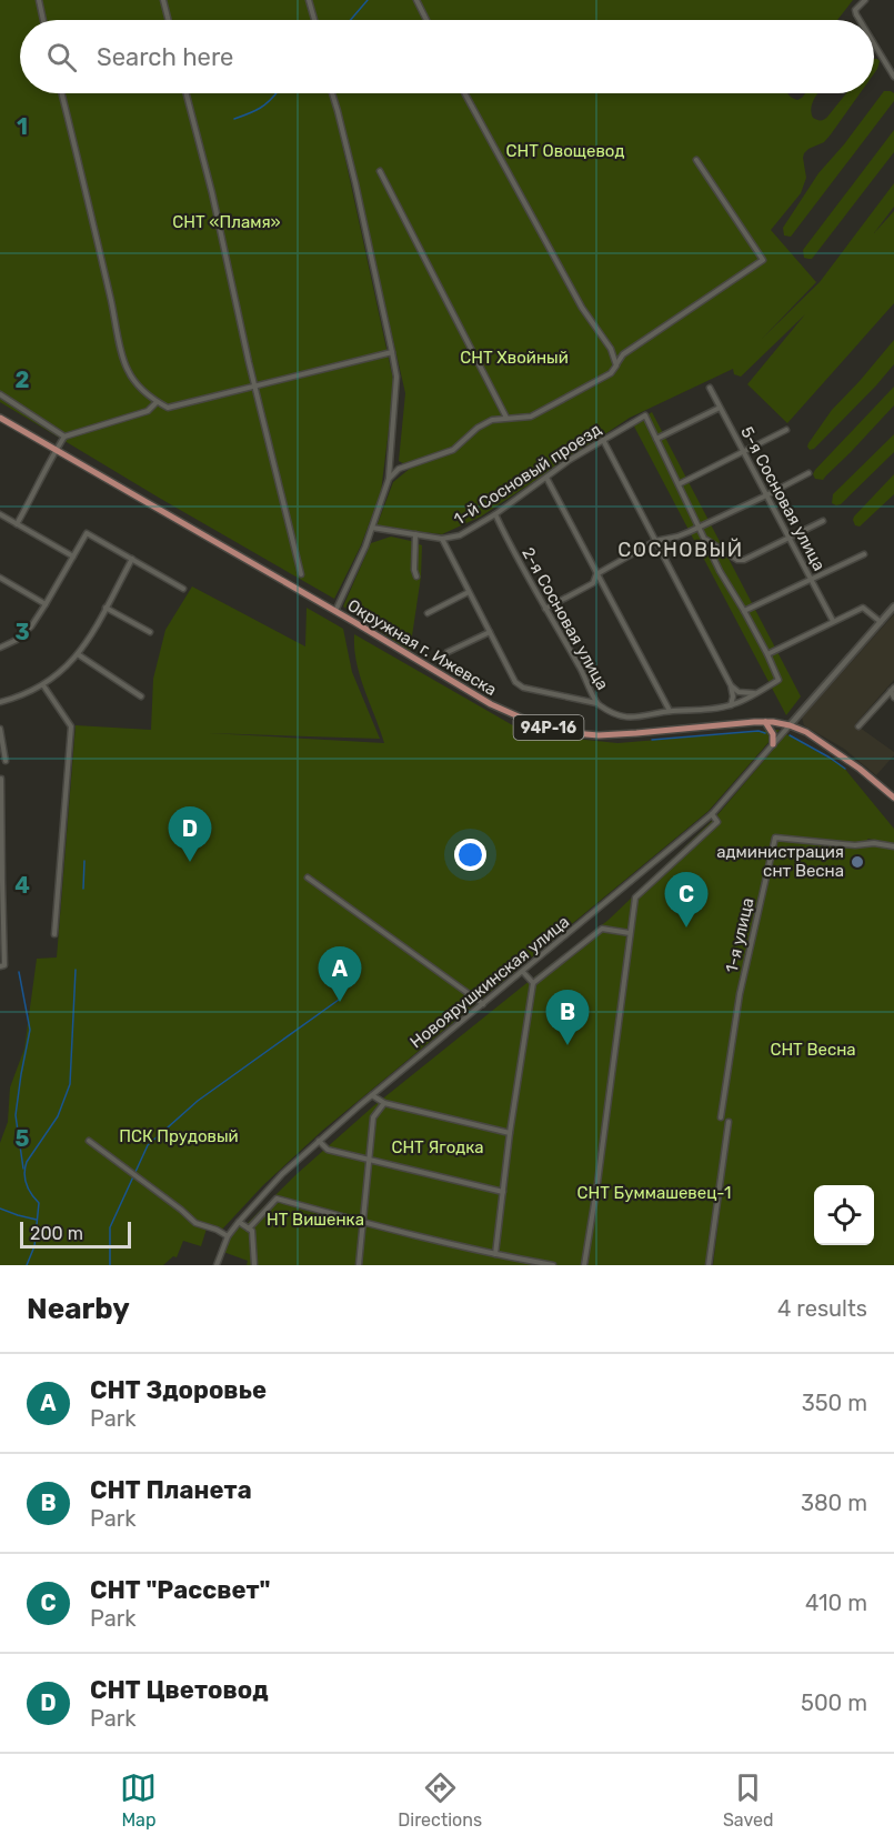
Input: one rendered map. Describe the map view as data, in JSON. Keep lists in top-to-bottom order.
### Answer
{
  "streets": {
    "main road": ["Окружная г. Ижевска", "94Р-16"],
    "street": [
      "1-й Сосновый проезд",
      "5-я Сосновая улица",
      "2-я Сосновая улица",
      "1-я улица",
      "Новоярушкинская улица"
    ]
  },
  "crossings": [
    ["1-й Сосновый проезд", "2-я Сосновая улица"],
    ["Окружная г. Ижевска", "Новоярушкинская улица"]
  ],
  "districts": ["СОСНОВЫЙ"],
  "parks": [
    "СНТ Овощевод",
    "СНТ «Пламя»",
    "СНТ Хвойный",
    "СНТ Весна",
    "ПСК Прудовый",
    "СНТ Ягодка",
    "СНТ Буммашевец-1",
    "НТ Вишенка"
  ],
  "places": ["администрация снт Весна"],
  "scale_bar": "200 m",
  "page": {
    "search": "Search here",
    "pins": [
      "D",
      "C",
      "A",
      "B"
    ],
    "scale": "200 m",
    "heading": ["Nearby", "4 results"],
    "list": [
      {
        "mark": "A",
        "name": "СНТ Здоровье",
        "note": "Park",
        "value": "350 m"
      },
      {
        "mark": "B",
        "name": "СНТ Планета",
        "note": "Park",
        "value": "380 m"
      },
      {
        "mark": "C",
        "name": "СНТ \"Рассвет\"",
        "note": "Park",
        "value": "410 m"
      },
      {
        "mark": "D",
        "name": "СНТ Цветовод",
        "note": "Park",
        "value": "500 m"
      }
    ],
    "nav": ["Map", "Directions", "Saved"]
  },
  "grid": {
    "rows": [
      "1",
      "2",
      "3",
      "4",
      "5"
    ]
  }
}
